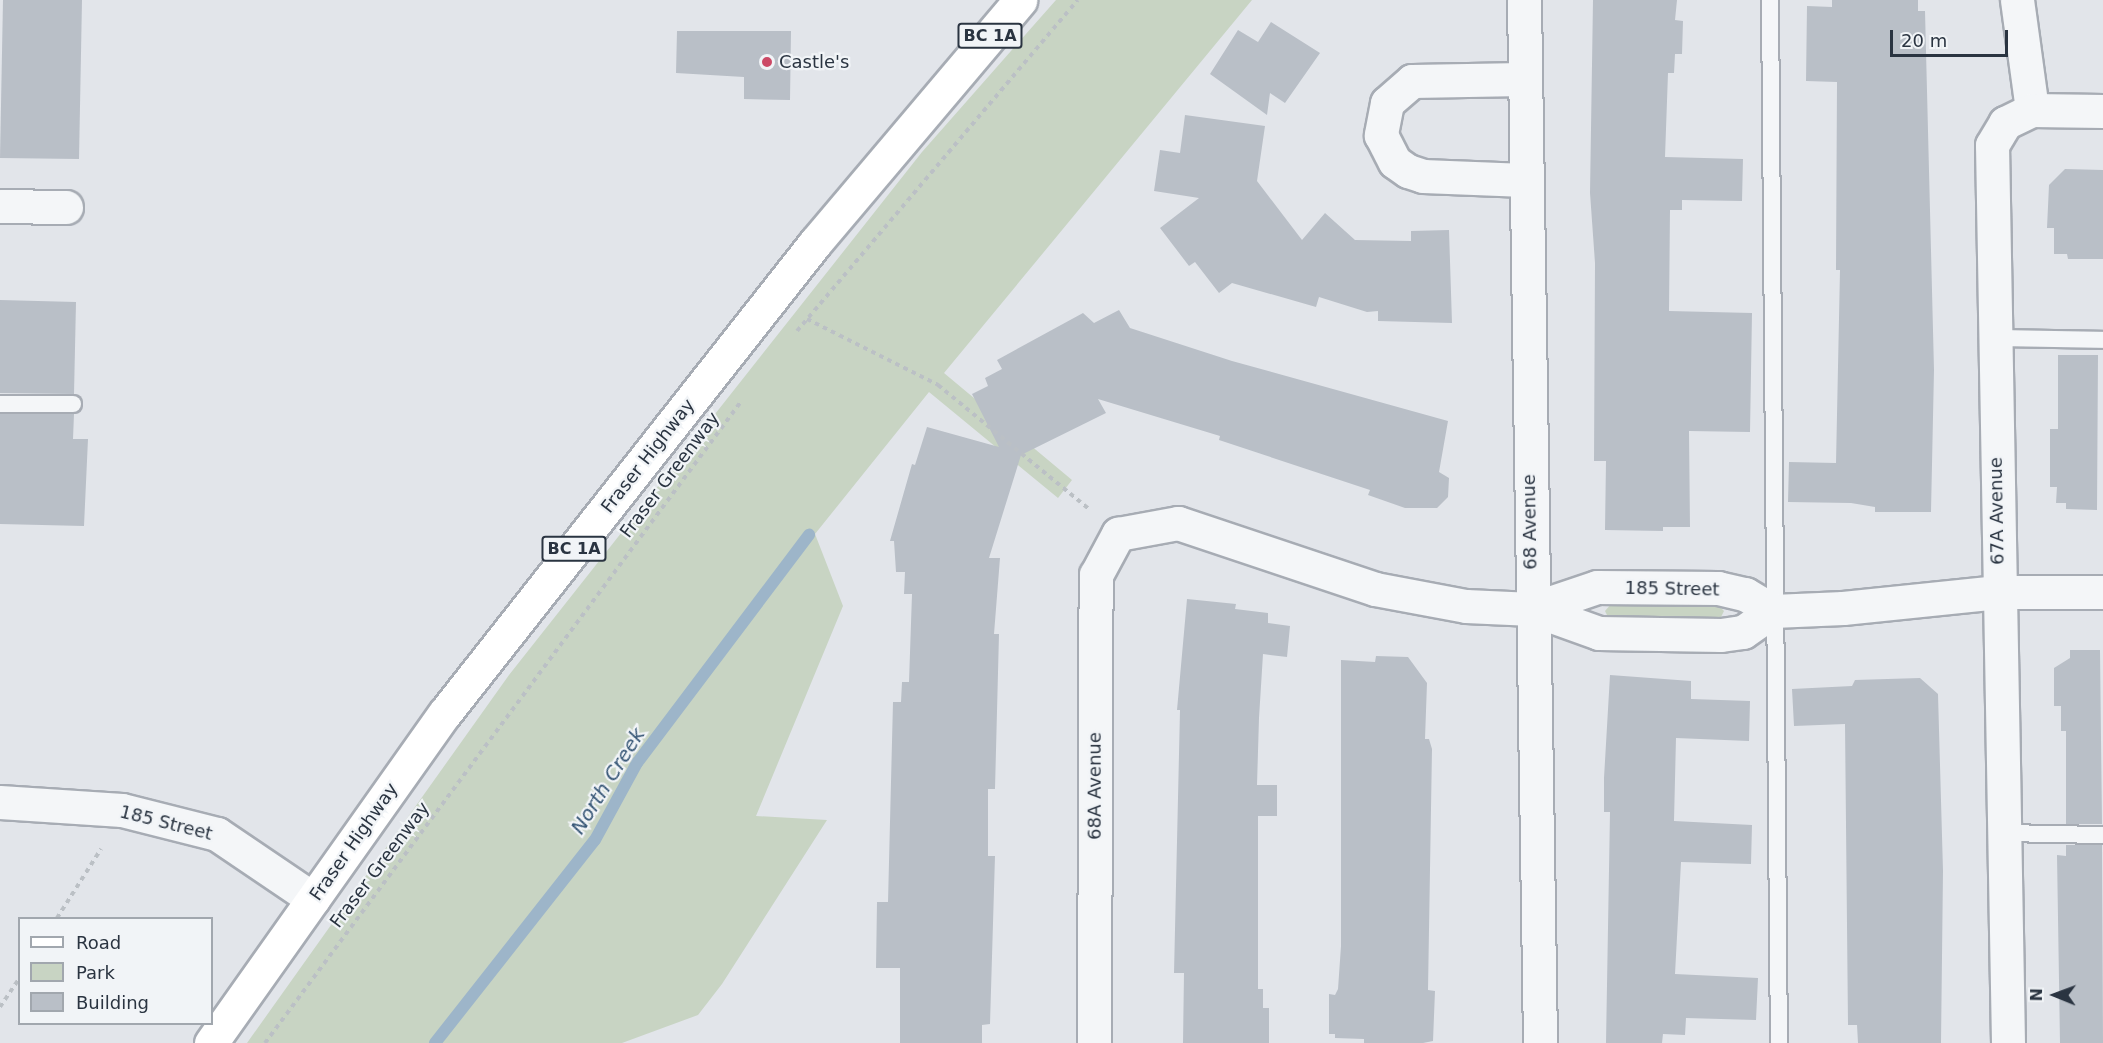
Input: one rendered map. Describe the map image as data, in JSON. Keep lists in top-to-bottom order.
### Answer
{
  "streets": {
    "main road": ["BC 1A", "Fraser Highway"],
    "street": [
      "67A Avenue",
      "68 Avenue",
      "185 Street",
      "68A Avenue"
    ],
    "path": ["Fraser Greenway"]
  },
  "crossings": [
    ["Fraser Highway", "185 Street"],
    ["68 Avenue", "185 Street"],
    ["185 Street", "68A Avenue"]
  ],
  "water": ["North Creek"],
  "places": ["Castle's"],
  "legend": ["Road", "Park", "Building"],
  "scale_bar": "20 m",
  "north": "left"
}
